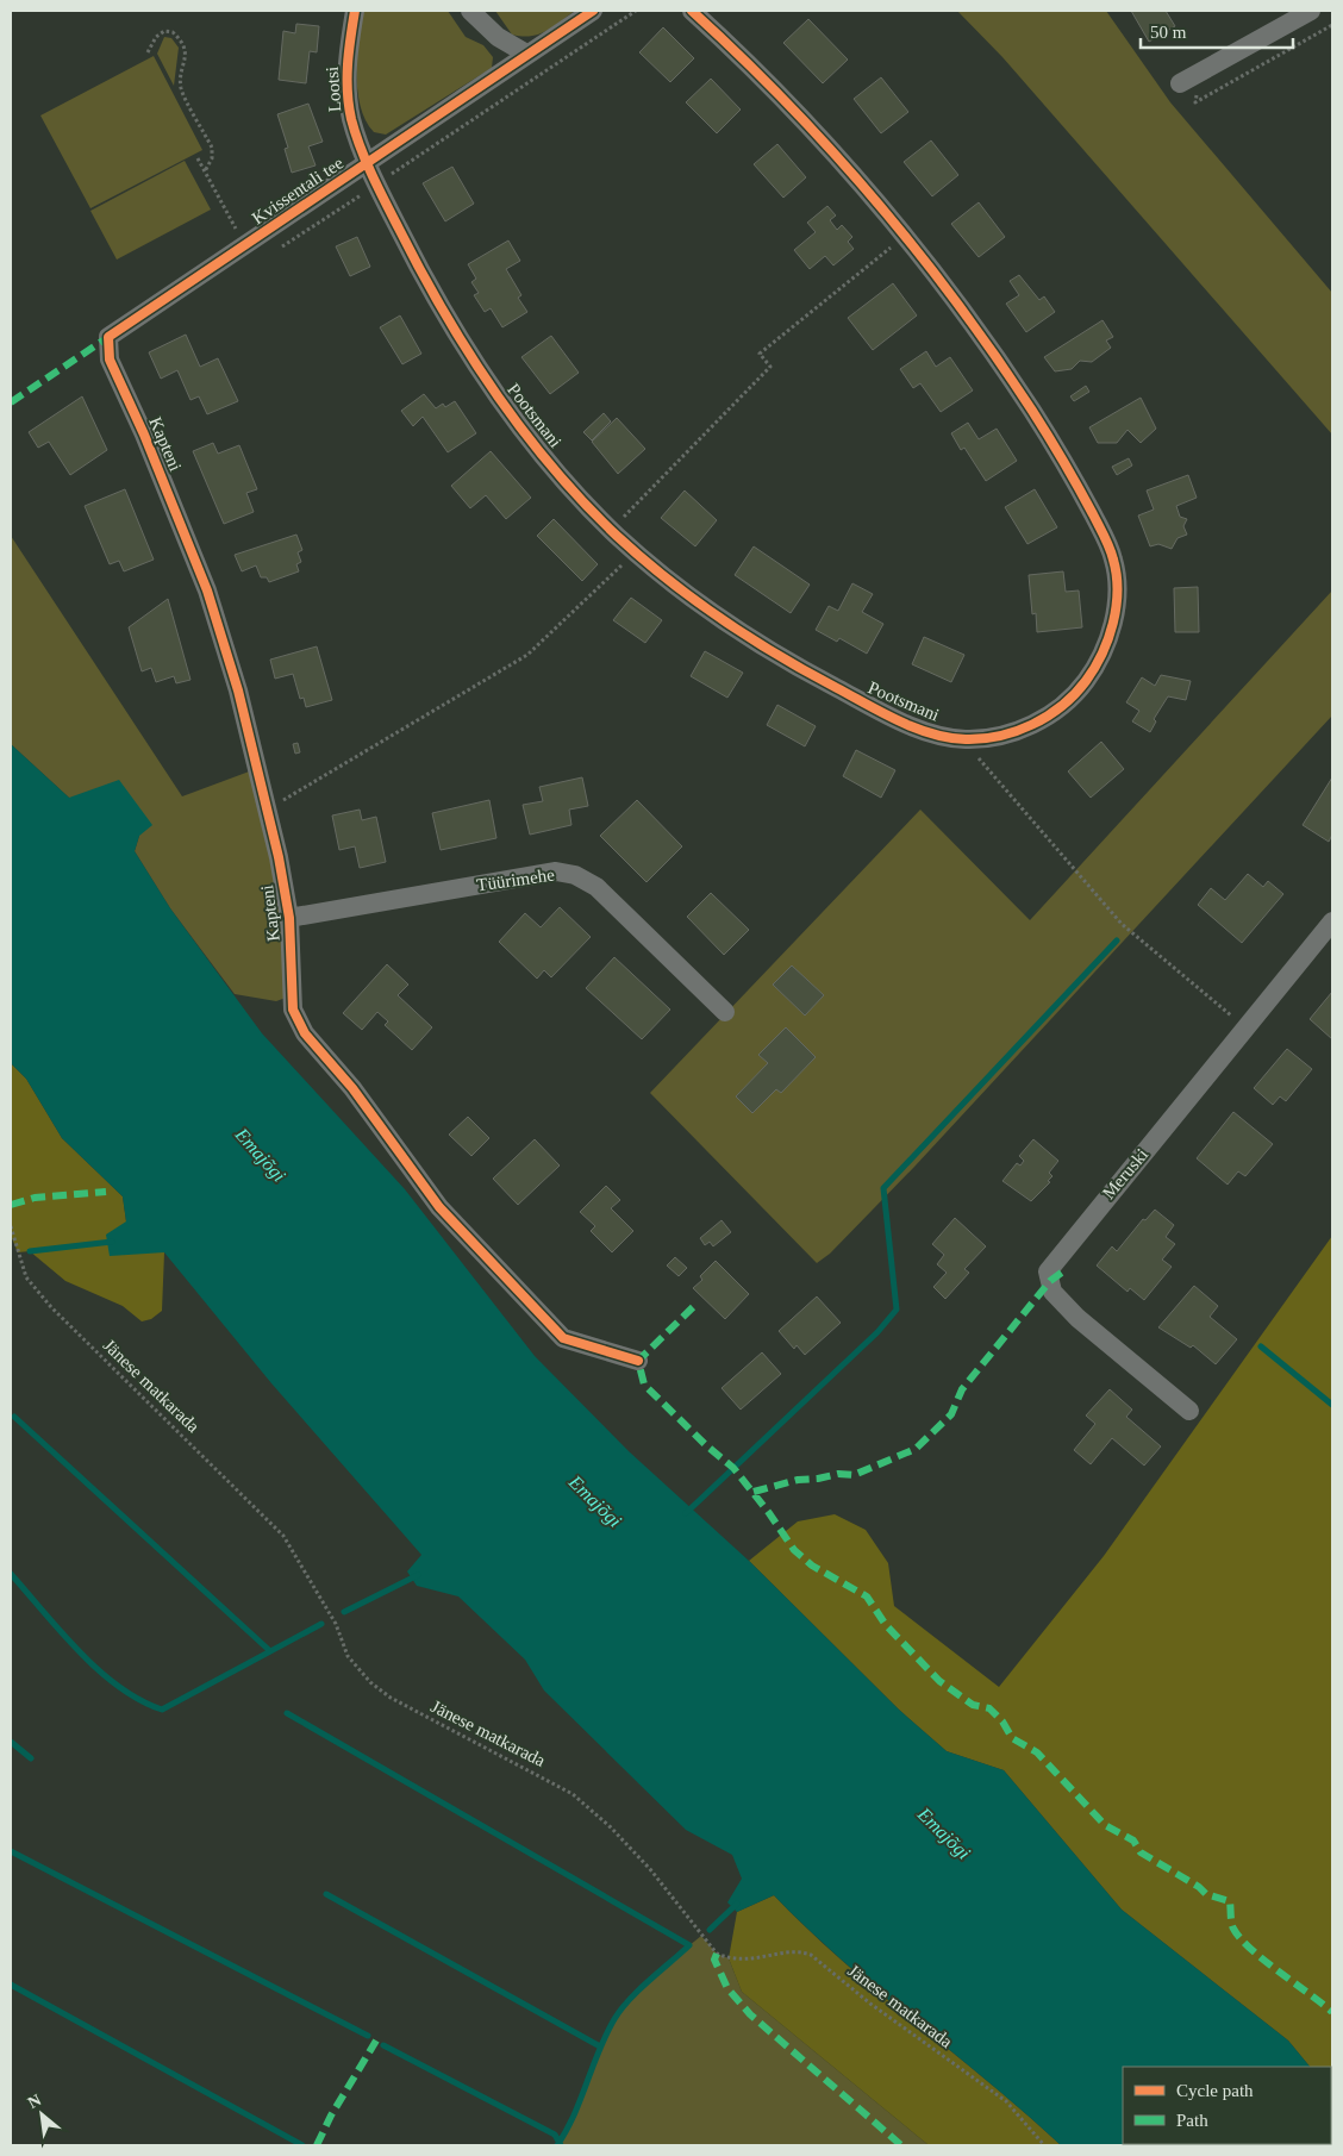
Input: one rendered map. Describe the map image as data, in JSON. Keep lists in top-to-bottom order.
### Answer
{
  "streets": {
    "street": [
      "Lootsi",
      "Kvissentali tee",
      "Pootsmani",
      "Kapteni",
      "Tüürimehe",
      "Meruski"
    ],
    "path": ["Jänese matkarada"]
  },
  "crossings": [
    ["Lootsi", "Kvissentali tee"],
    ["Lootsi", "Pootsmani"],
    ["Kvissentali tee", "Pootsmani"],
    ["Kvissentali tee", "Kapteni"],
    ["Kapteni", "Tüürimehe"]
  ],
  "water": ["Emajõgi"],
  "legend": ["Cycle path", "Path"],
  "scale_bar": "50 m",
  "north": "top left"
}
